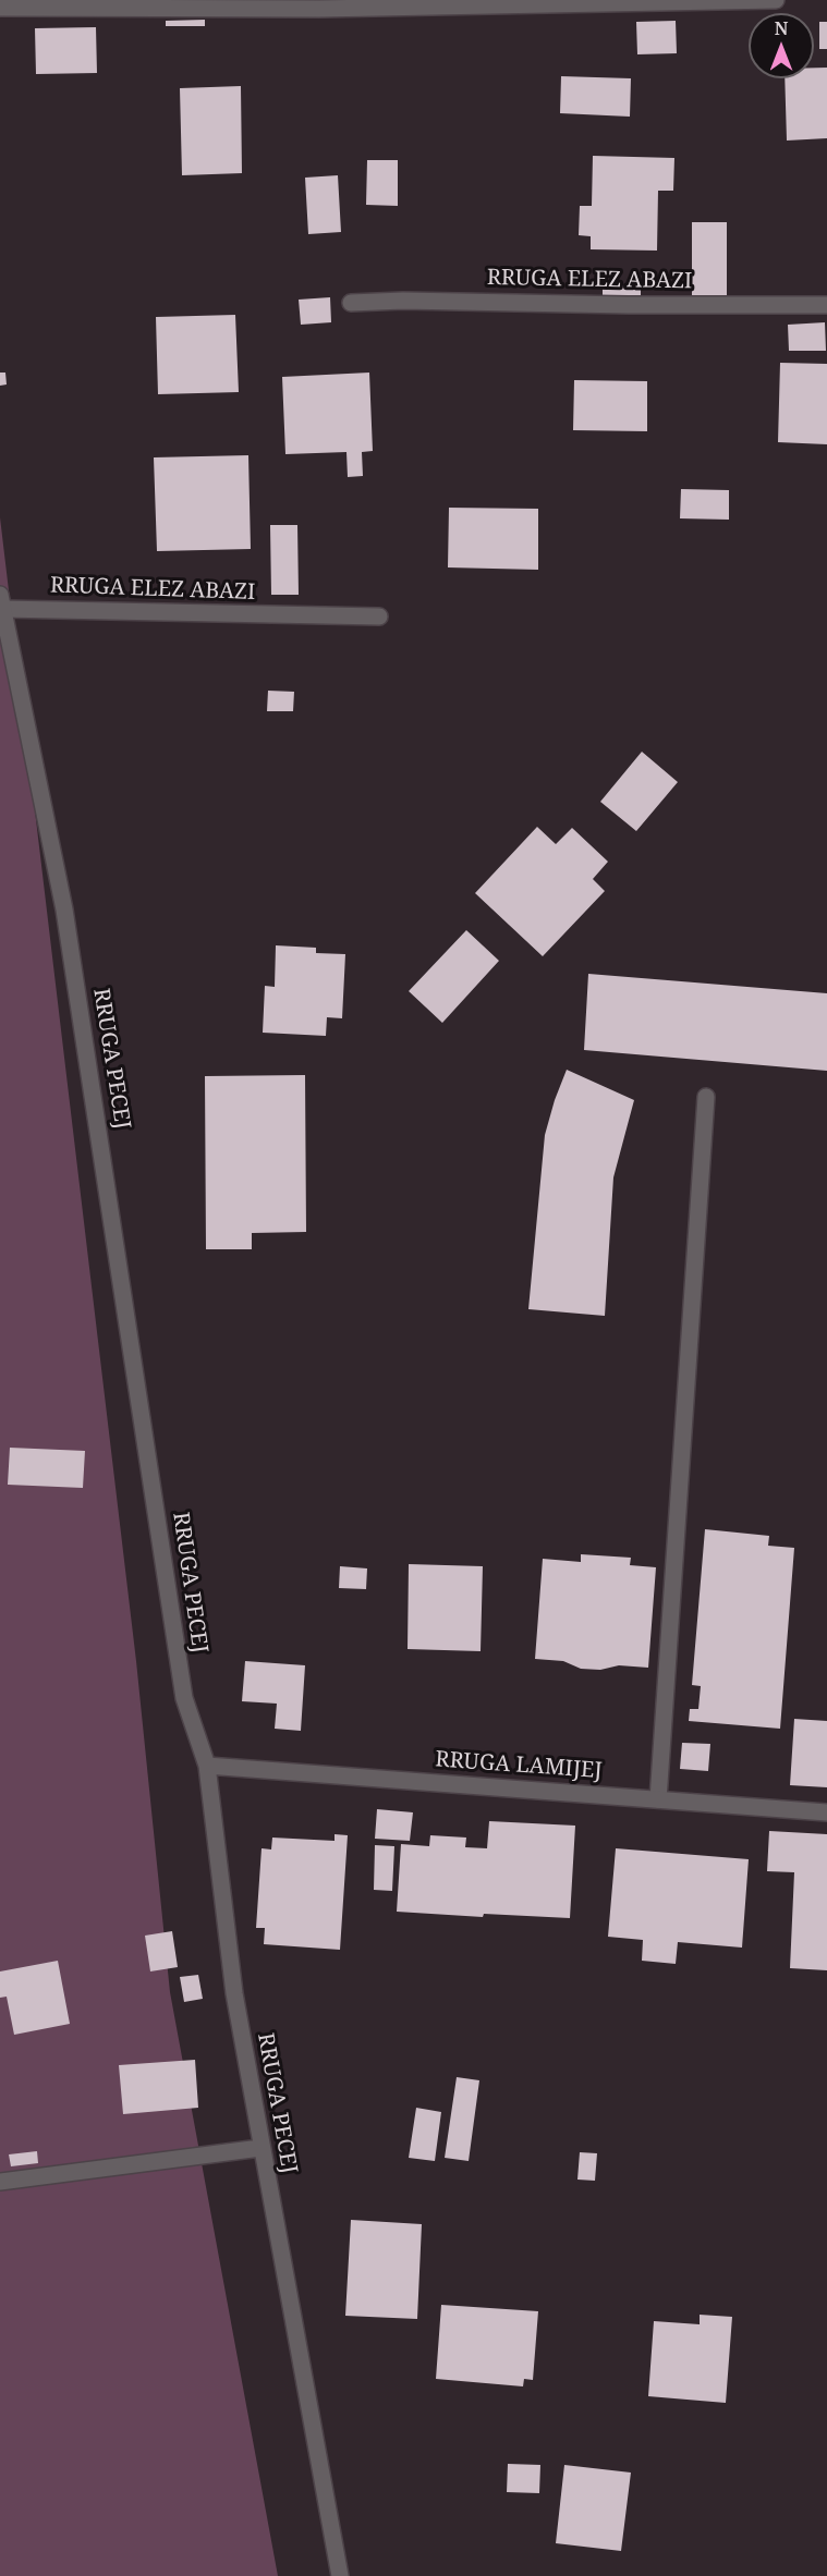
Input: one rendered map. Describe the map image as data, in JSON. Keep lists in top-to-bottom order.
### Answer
{
  "streets": {
    "street": ["RRUGA ELEZ ABAZI", "RRUGA PECEJ", "RRUGA LAMIJEJ"]
  },
  "crossings": [
    ["RRUGA ELEZ ABAZI", "RRUGA PECEJ"],
    ["RRUGA PECEJ", "RRUGA LAMIJEJ"]
  ],
  "north": "top"
}
